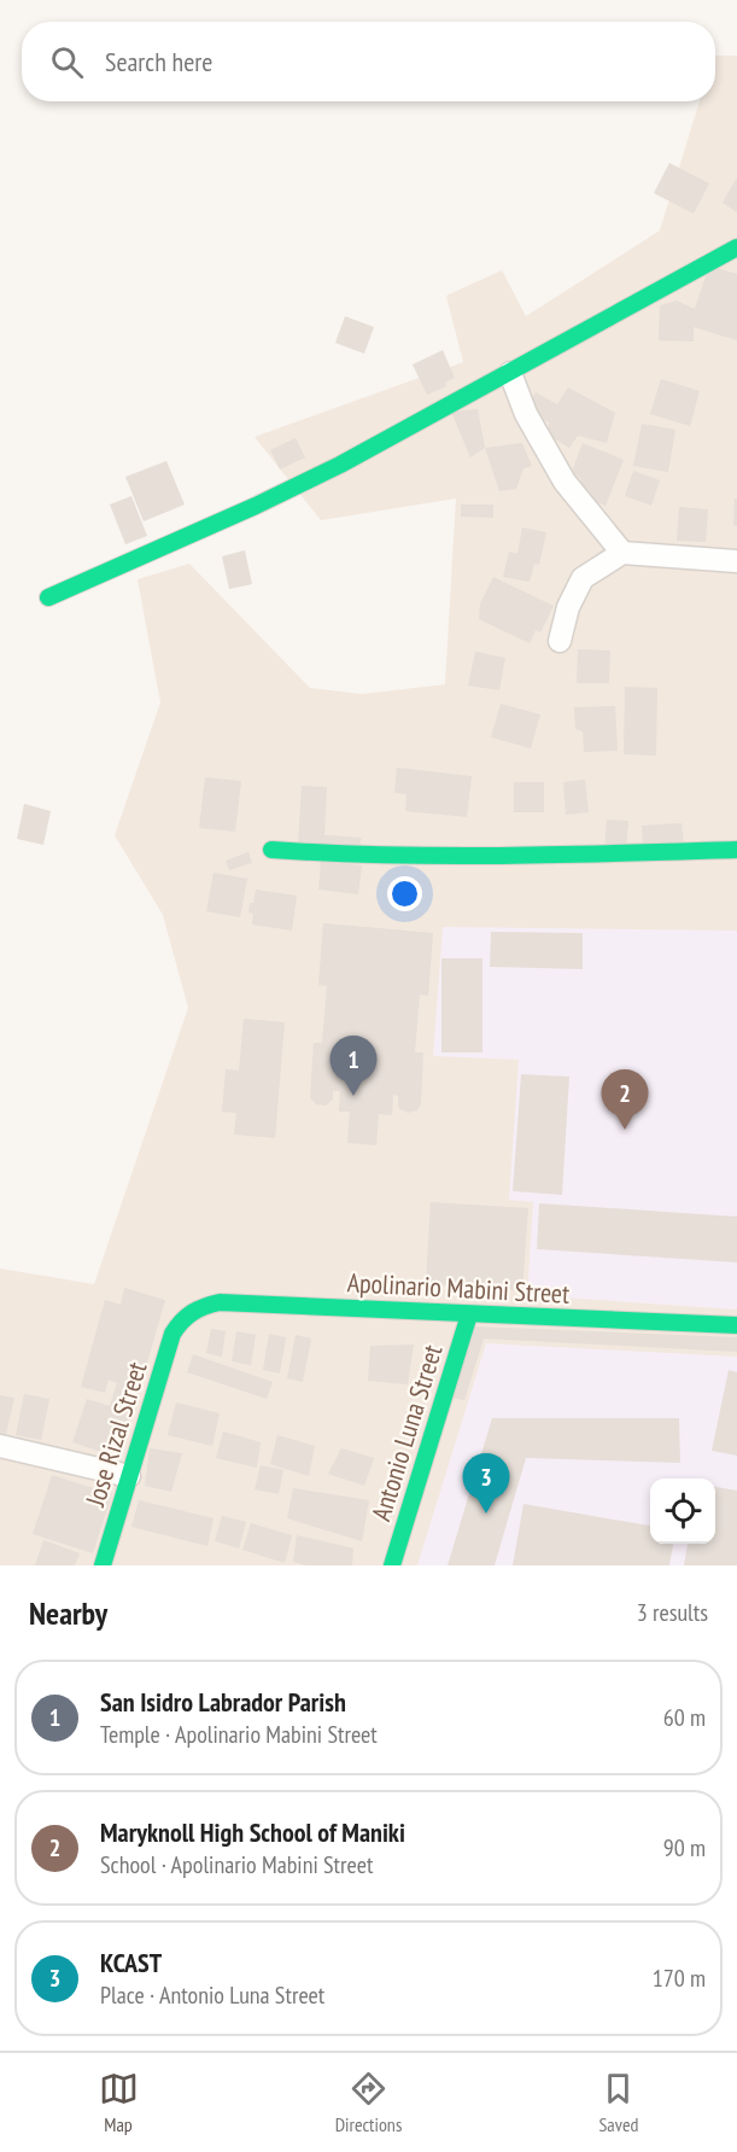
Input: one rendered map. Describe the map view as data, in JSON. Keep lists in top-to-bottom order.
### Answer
{
  "streets": {
    "street": ["Apolinario Mabini Street", "Antonio Luna Street", "Jose Rizal Street"]
  },
  "crossings": [
    ["Apolinario Mabini Street", "Antonio Luna Street"],
    ["Apolinario Mabini Street", "Jose Rizal Street"]
  ],
  "page": {
    "search": "Search here",
    "pins": ["1", "2", "3"],
    "heading": ["Nearby", "3 results"],
    "list": [
      {
        "mark": "1",
        "name": "San Isidro Labrador Parish",
        "note": "Temple · Apolinario Mabini Street",
        "value": "60 m"
      },
      {
        "mark": "2",
        "name": "Maryknoll High School of Maniki",
        "note": "School · Apolinario Mabini Street",
        "value": "90 m"
      },
      {
        "mark": "3",
        "name": "KCAST",
        "note": "Place · Antonio Luna Street",
        "value": "170 m"
      }
    ],
    "nav": ["Map", "Directions", "Saved"]
  }
}
